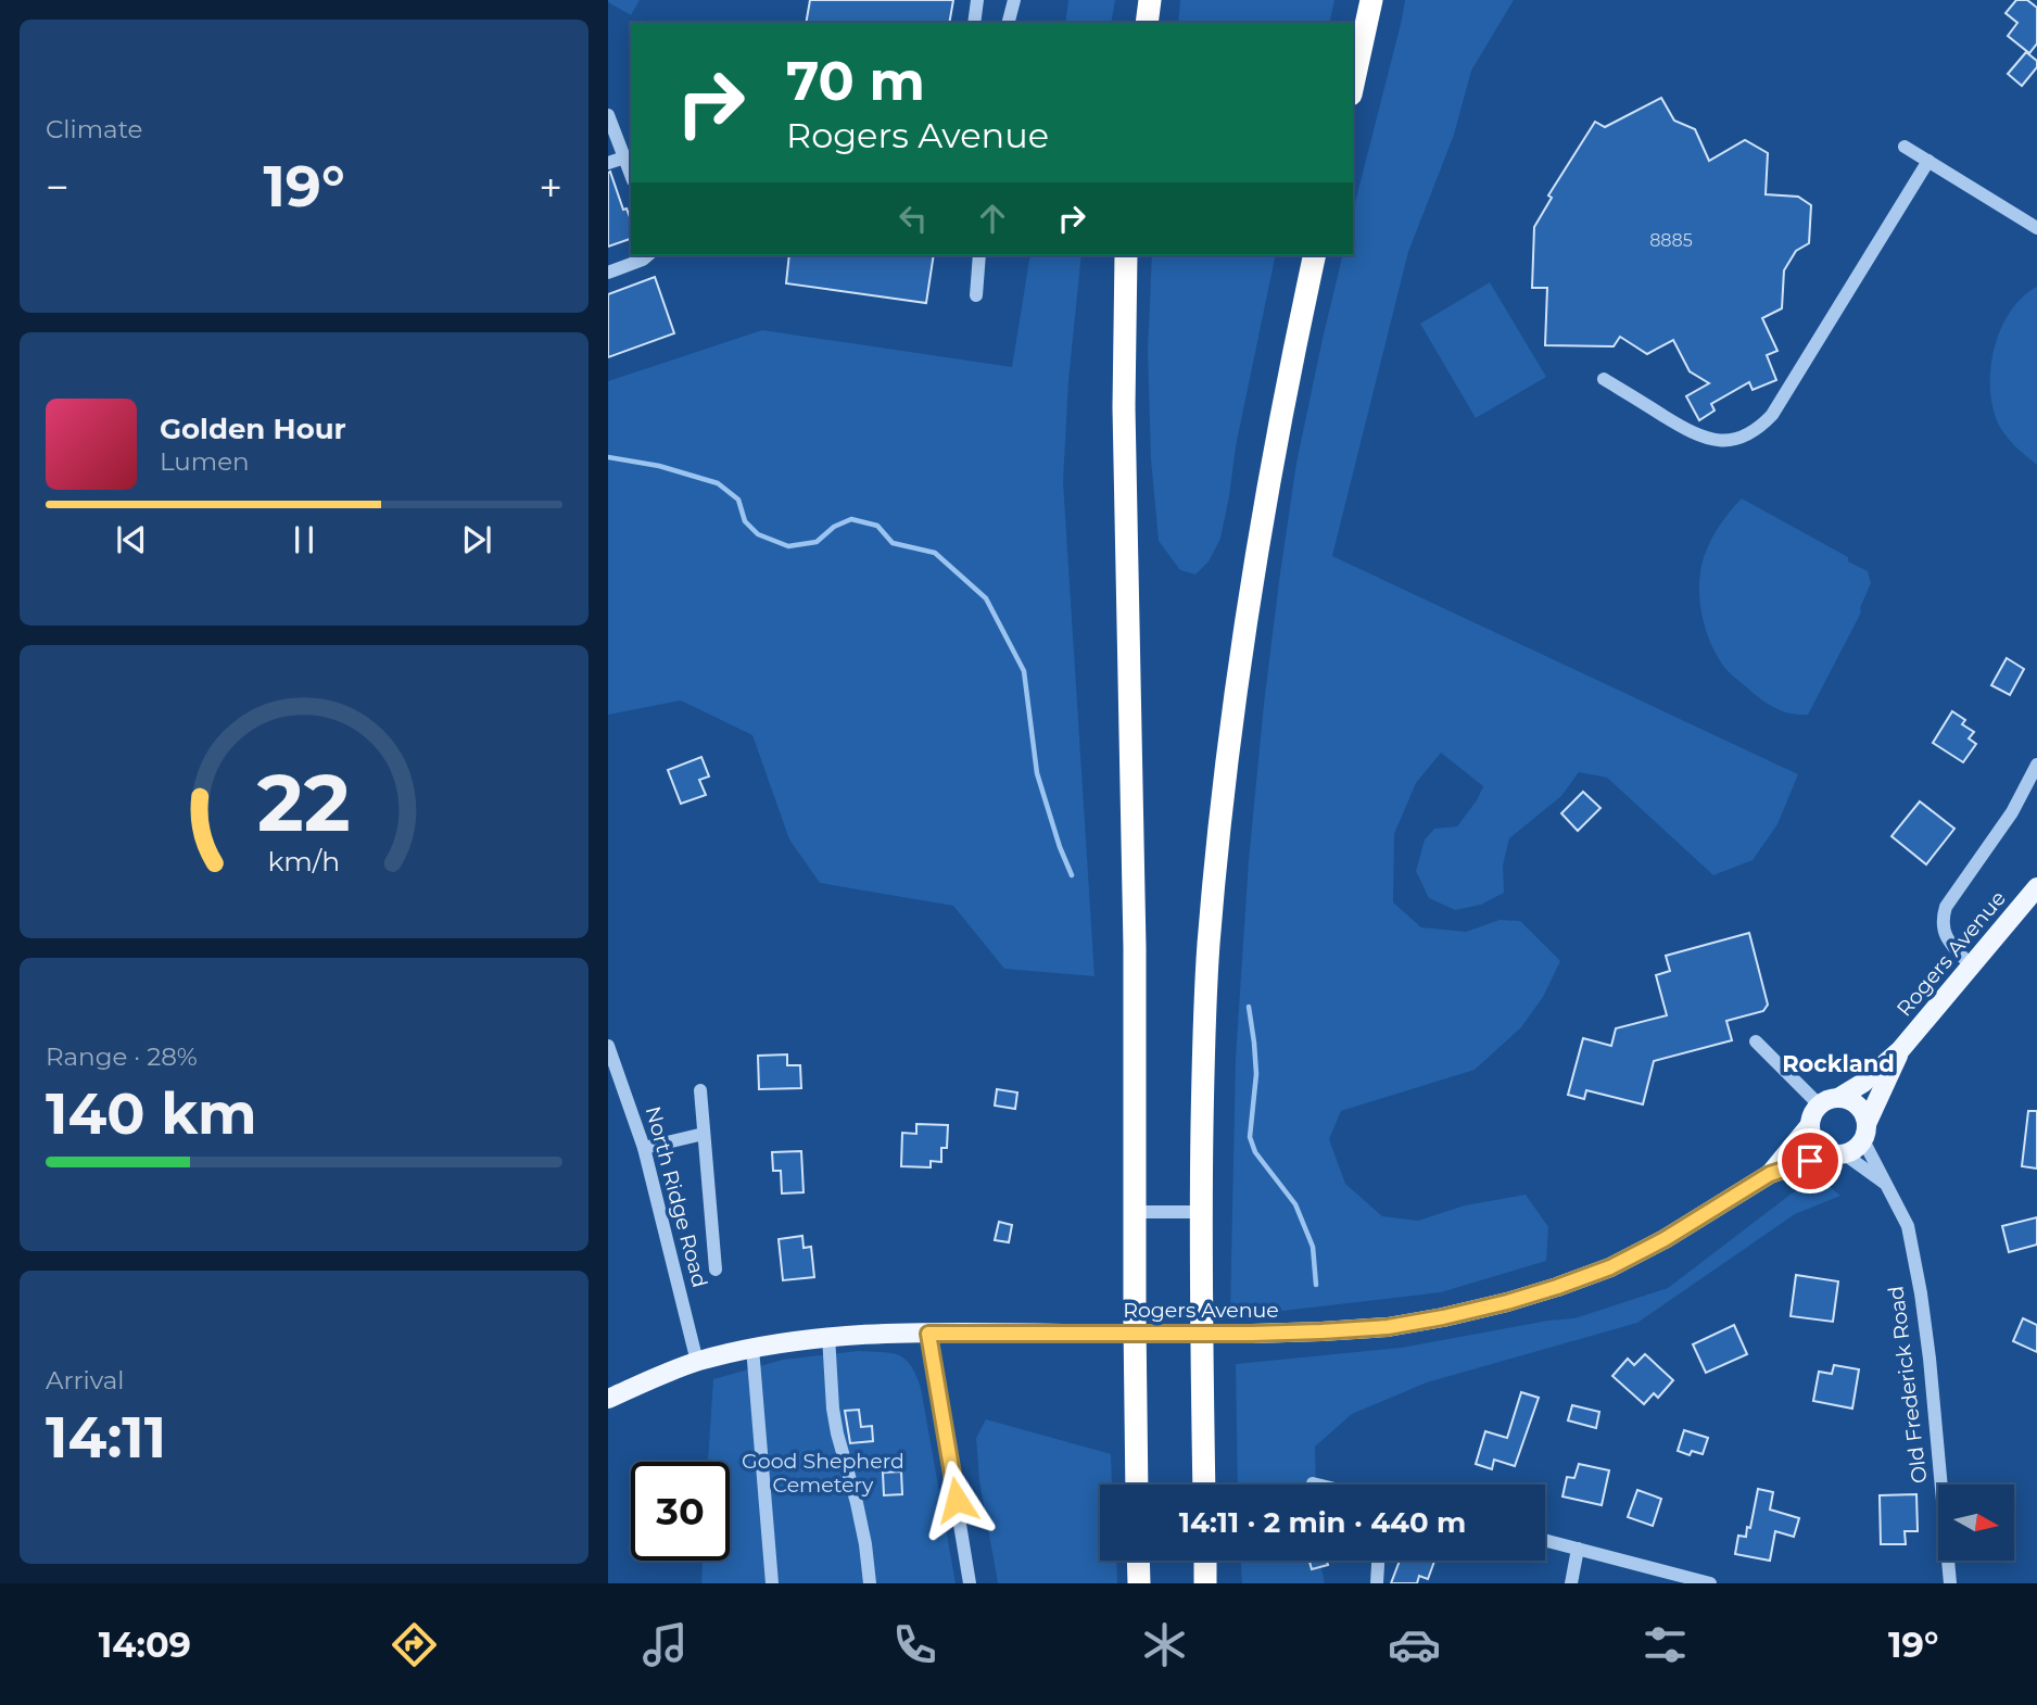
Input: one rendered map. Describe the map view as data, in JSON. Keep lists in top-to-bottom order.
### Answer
{
  "streets": {
    "main road": ["Rogers Avenue"],
    "street": ["North Ridge Road", "Old Frederick Road"]
  },
  "crossings": [
    ["Rogers Avenue", "North Ridge Road"],
    ["Rogers Avenue", "Old Frederick Road"]
  ],
  "districts": ["Rockland"],
  "parks": ["Good Shepherd Cemetery"],
  "house_numbers": ["8885"],
  "north": "right",
  "page": {
    "tile": [
      "Climate",
      ["Range · 28%", "140 km"],
      ["Arrival", "14:11"]
    ],
    "turn": ["70 m", "Rogers Avenue"],
    "heat": ["−", "19°", "+"],
    "song": ["Golden Hour", "Lumen"],
    "limit": "30",
    "trip": "14:11 · 2 min · 440 m",
    "tabs": ["14:09", "19°"],
    "gauge": ["22", "km/h"]
  }
}
